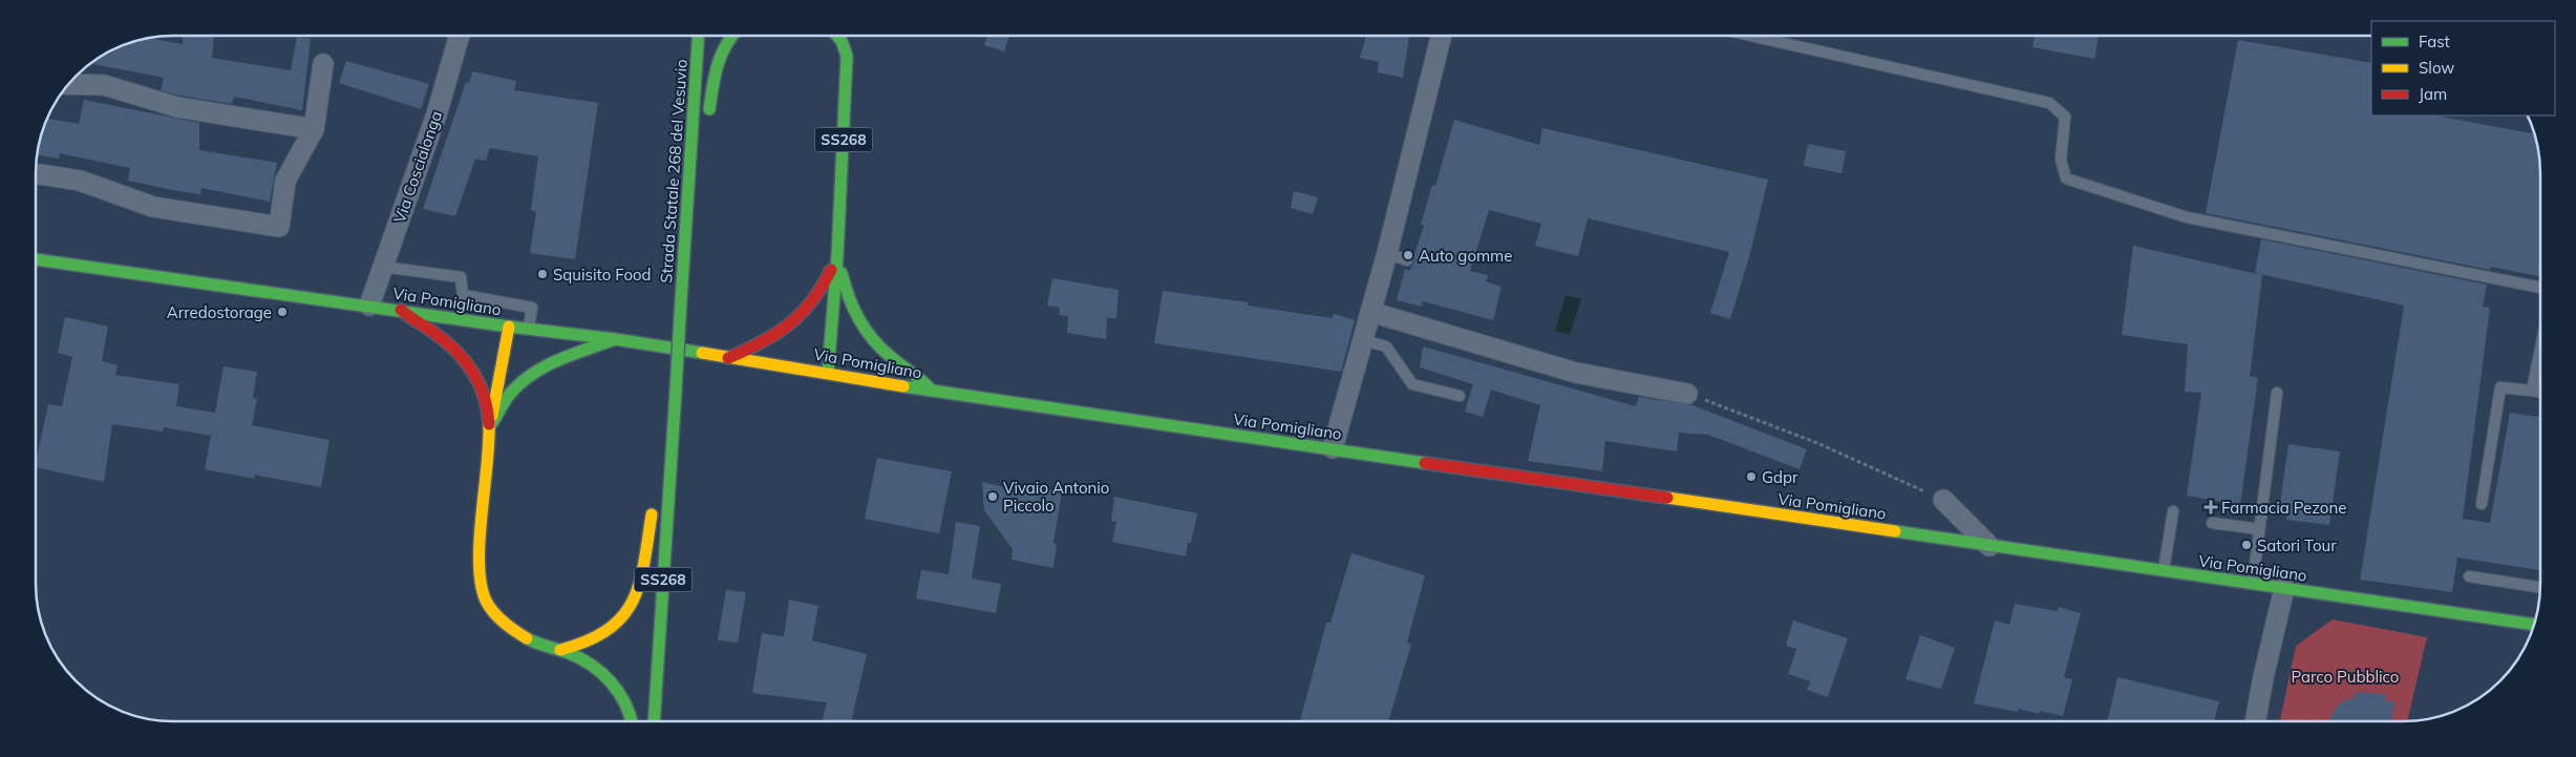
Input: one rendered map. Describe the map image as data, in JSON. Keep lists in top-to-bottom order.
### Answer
{
  "streets": {
    "main road": ["SS268", "Strada Statale 268 del Vesuvio", "Via Pomigliano"],
    "street": ["Via Coscialonga"]
  },
  "crossings": [
    ["SS268", "Strada Statale 268 del Vesuvio"],
    ["SS268", "Via Pomigliano"],
    ["Via Coscialonga", "Via Pomigliano"]
  ],
  "parks": ["Parco Pubblico"],
  "places": {
    "other": [
      "Auto gomme",
      "Squisito Food",
      "Arredostorage",
      "Gdpr",
      "Vivaio Antonio Piccolo",
      "Satori Tour"
    ],
    "health": ["Farmacia Pezone"]
  },
  "legend": ["Fast", "Slow", "Jam"]
}
